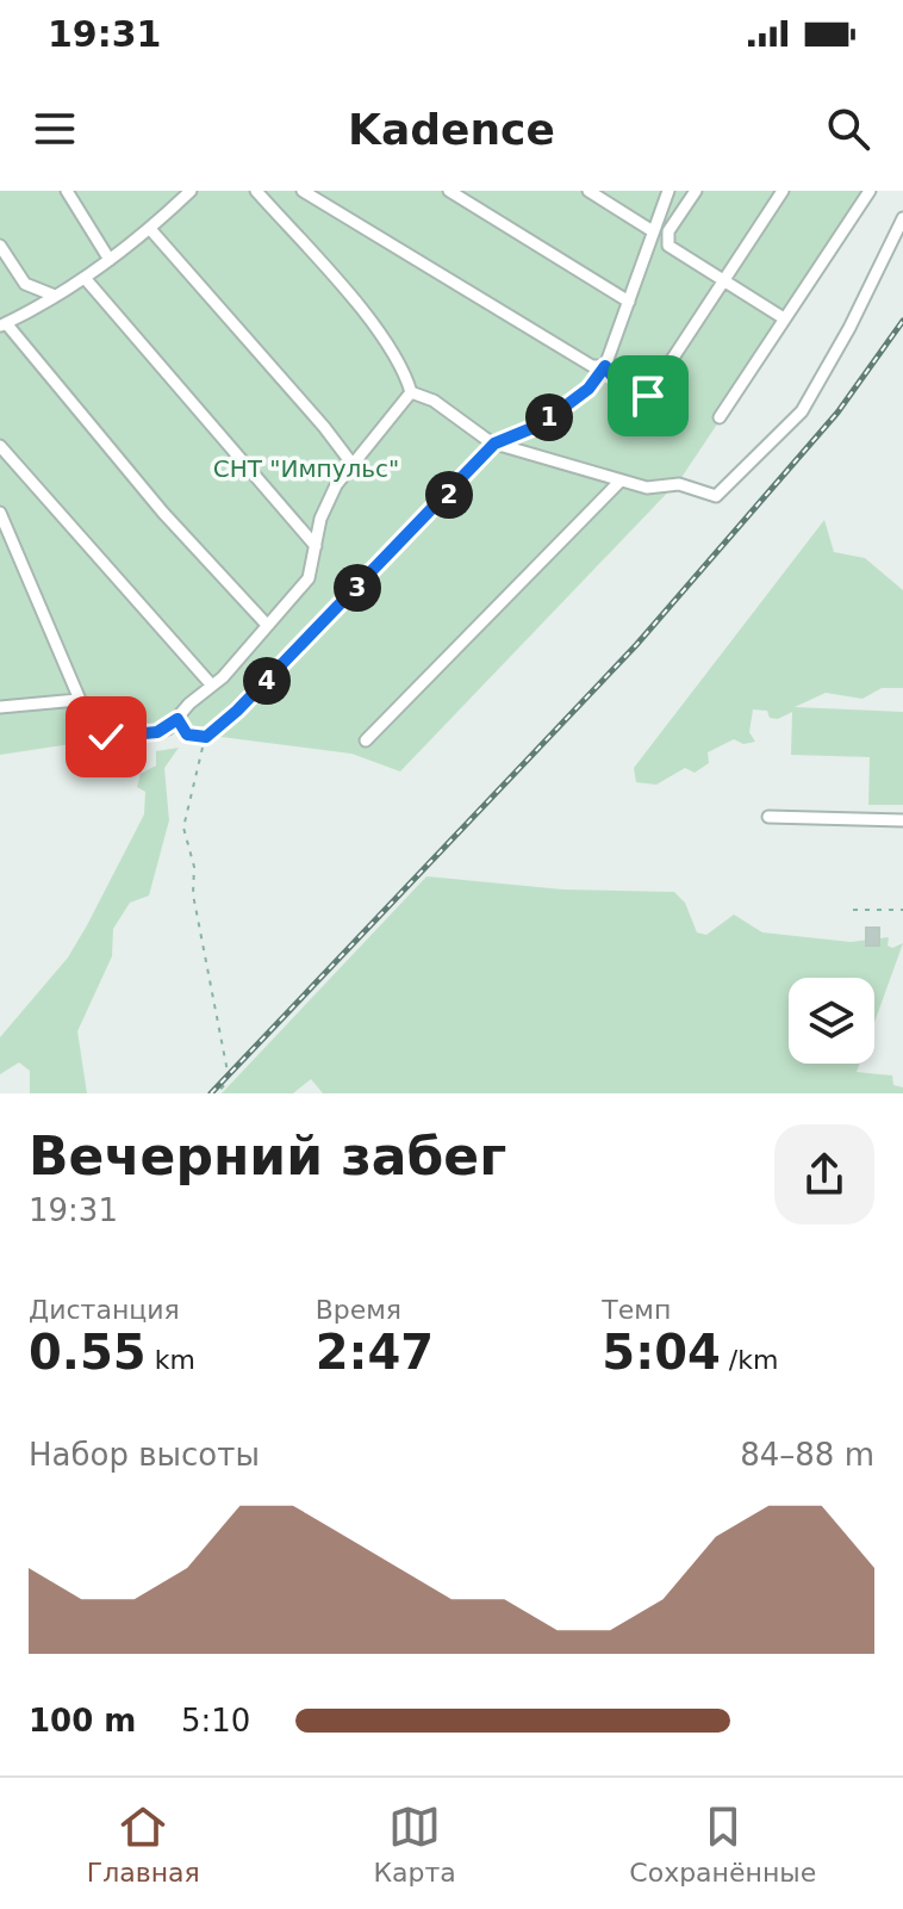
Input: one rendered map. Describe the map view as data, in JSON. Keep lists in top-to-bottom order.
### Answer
{
  "parks": ["СНТ \"Импульс\""],
  "page": {
    "status": "19:31",
    "header": "Kadence",
    "pins": [
      "1",
      "2",
      "3",
      "4"
    ],
    "heading": ["Вечерний забег", "19:31"],
    "stats": [
      ["Дистанция", "0.55 km"],
      ["Время", "2:47"],
      ["Темп", "5:04 /km"]
    ],
    "chart": ["Набор высоты", "84–88 m"],
    "list": [
      {
        "name": "100 m",
        "note": "5:10"
      }
    ],
    "tabs": ["Главная", "Карта", "Сохранённые"]
  }
}
